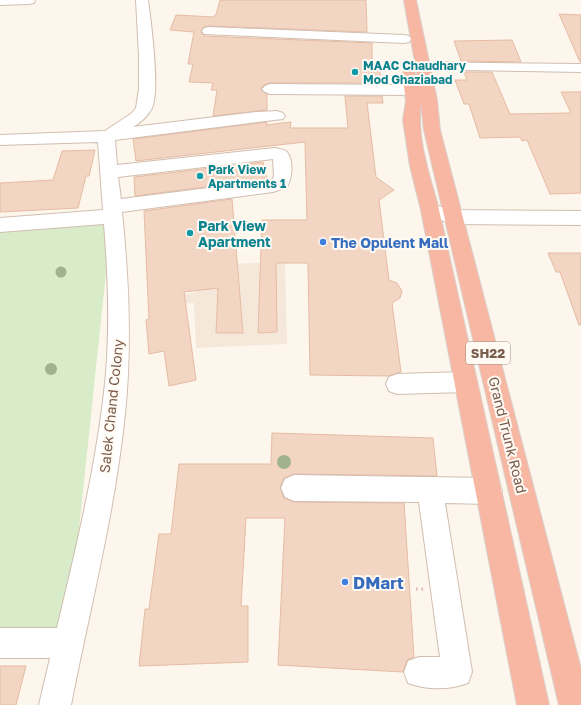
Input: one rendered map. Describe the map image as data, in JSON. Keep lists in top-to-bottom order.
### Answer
{
  "streets": {
    "highway": ["SH22", "Grand Trunk Road"],
    "street": ["Salek Chand Colony"]
  },
  "places": [
    "MAAC Chaudhary Mod Ghaziabad",
    "Park View Apartments 1",
    "Park View Apartment",
    "The Opulent Mall",
    "DMart"
  ]
}
